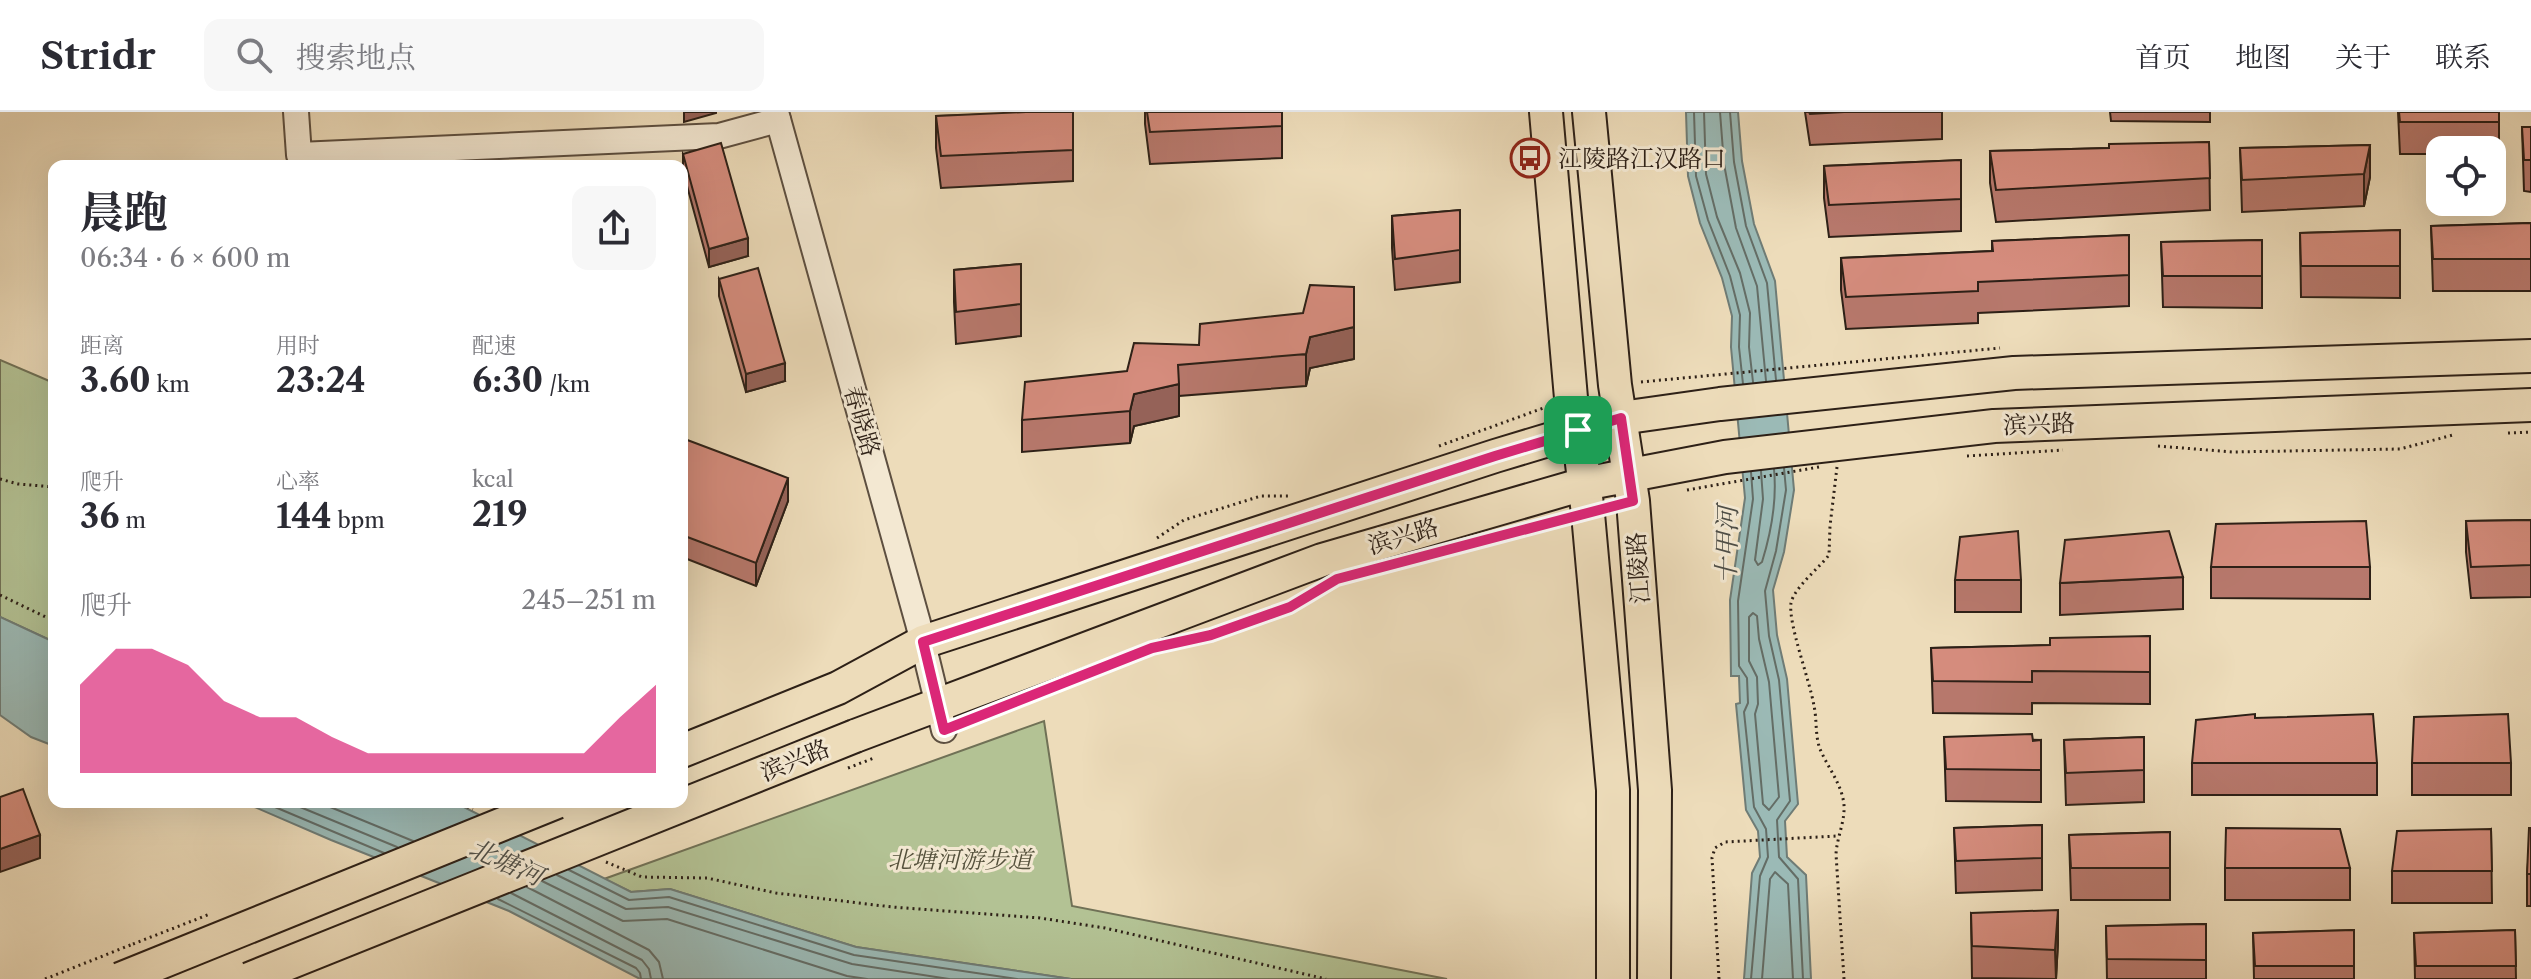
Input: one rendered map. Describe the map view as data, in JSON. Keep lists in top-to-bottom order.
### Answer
{
  "streets": {
    "main road": ["滨兴路", "江陵路"],
    "street": ["春晓路"]
  },
  "crossings": [
    ["春晓路", "滨兴路"],
    ["滨兴路", "江陵路"]
  ],
  "water": ["十甲河", "北塘河"],
  "parks": ["北塘河游步道"],
  "places": {
    "bus stop": ["江陵路江汉路口"]
  },
  "page": {
    "header": "Stridr",
    "search": "搜索地点",
    "nav": [
      "首页",
      "地图",
      "关于",
      "联系"
    ],
    "heading": ["晨跑", "06:34 · 6 × 600 m"],
    "stats": [
      ["距离", "3.60 km"],
      ["用时", "23:24"],
      ["配速", "6:30 /km"],
      ["爬升", "36 m"],
      ["心率", "144 bpm"],
      ["kcal", "219"]
    ],
    "chart": ["爬升", "245–251 m"]
  }
}
